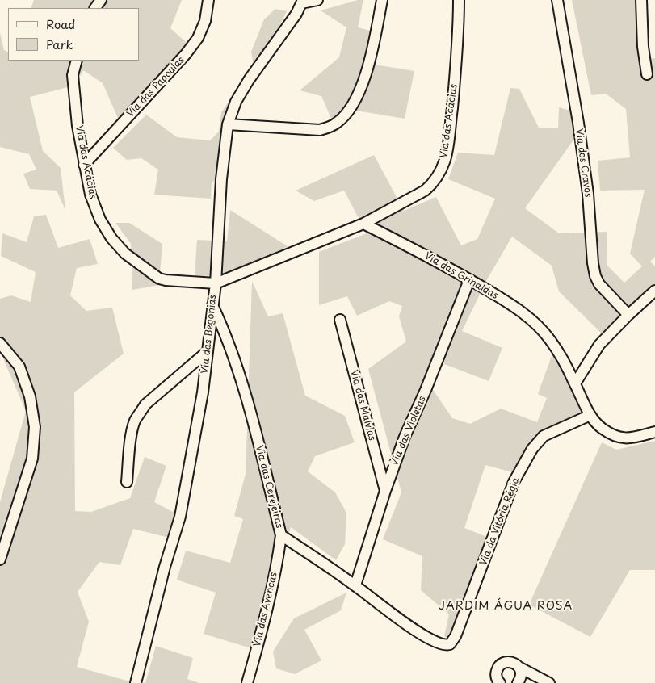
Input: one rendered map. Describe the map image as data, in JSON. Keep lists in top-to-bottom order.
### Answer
{
  "streets": {
    "street": [
      "Via das Papoulas",
      "Via das Acácias",
      "Via dos Cravos",
      "Via das Grinaldas",
      "Via das Begonias",
      "Via das Malvias",
      "Via das Violetas",
      "Via das Cerejeiras",
      "Via da Vitória Régia",
      "Via das Avencas"
    ]
  },
  "crossings": [
    ["Via das Papoulas", "Via das Acácias"],
    ["Via das Acácias", "Via das Grinaldas"],
    ["Via das Acácias", "Via das Begonias"],
    ["Via das Grinaldas", "Via das Violetas"],
    ["Via das Grinaldas", "Via da Vitória Régia"],
    ["Via das Begonias", "Via das Cerejeiras"],
    ["Via das Malvias", "Via das Violetas"],
    ["Via das Violetas", "Via das Cerejeiras"],
    ["Via das Cerejeiras", "Via da Vitória Régia"],
    ["Via das Cerejeiras", "Via das Avencas"]
  ],
  "districts": ["JARDIM ÁGUA ROSA"],
  "legend": ["Road", "Park"]
}
